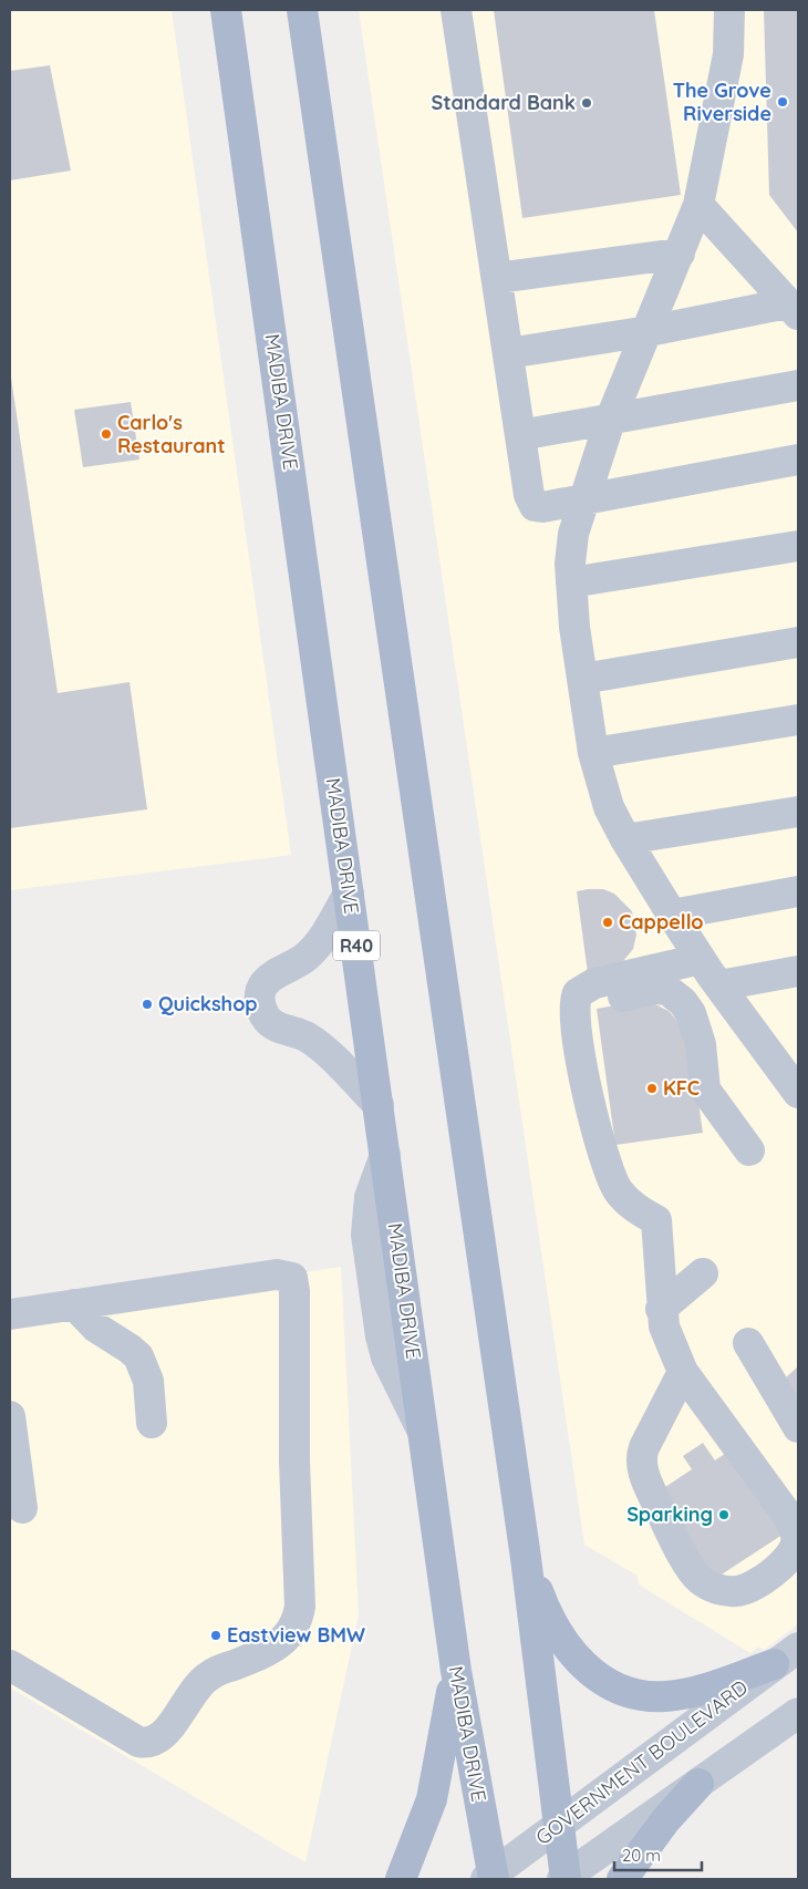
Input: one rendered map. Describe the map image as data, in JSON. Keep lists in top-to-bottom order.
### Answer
{
  "streets": {
    "main road": ["MADIBA DRIVE", "R40"],
    "street": ["GOVERNMENT BOULEVARD"]
  },
  "crossings": [
    ["MADIBA DRIVE", "GOVERNMENT BOULEVARD"]
  ],
  "places": [
    "The Grove Riverside",
    "Standard Bank",
    "Carlo's Restaurant",
    "Cappello",
    "Quickshop",
    "KFC",
    "Sparking",
    "Eastview BMW"
  ],
  "scale_bar": "20 m"
}
